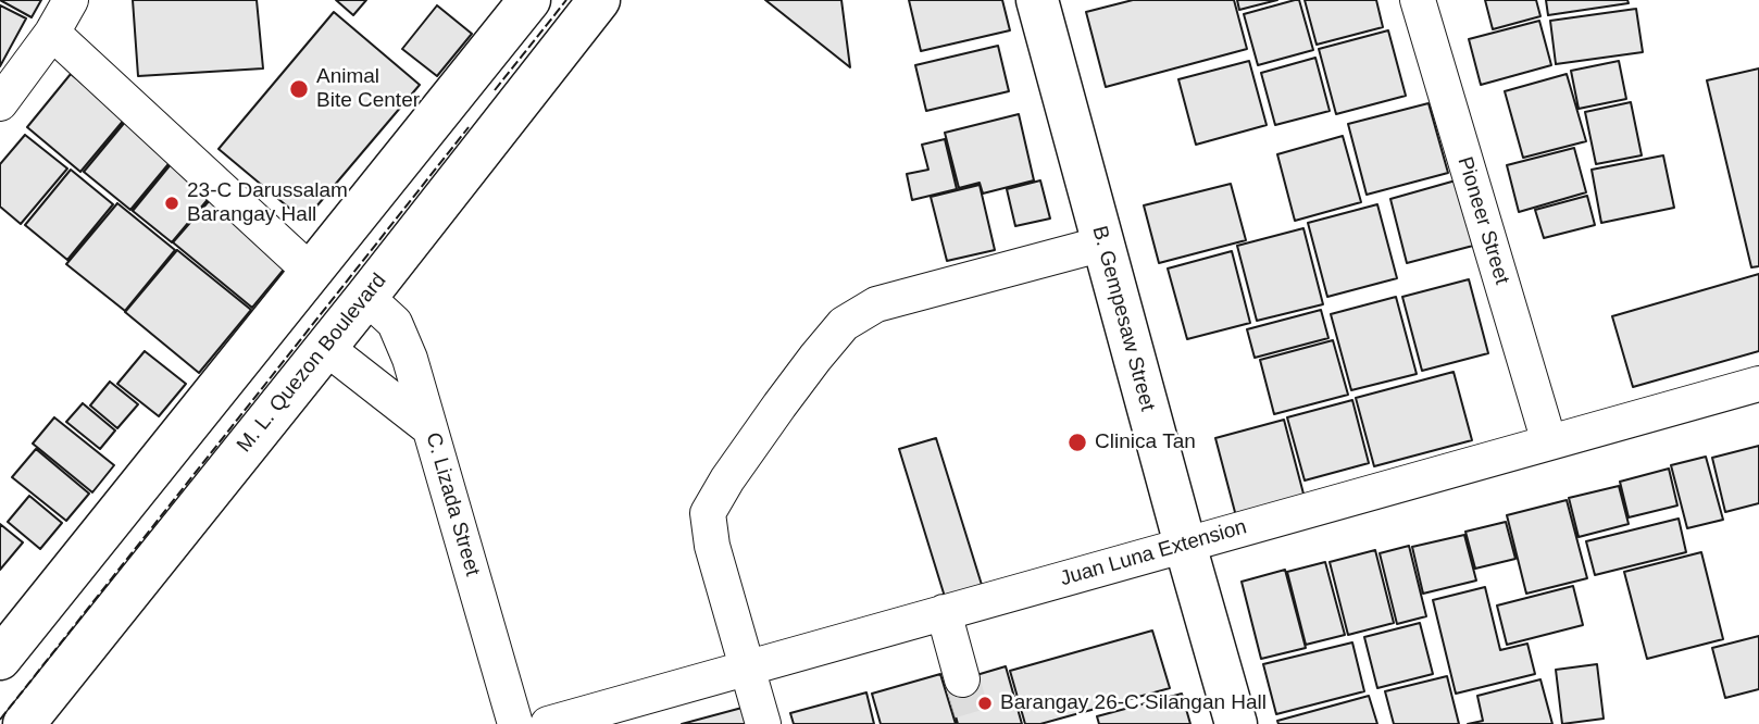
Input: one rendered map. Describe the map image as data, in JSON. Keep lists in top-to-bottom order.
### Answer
{
  "streets": {
    "main road": ["B. Gempesaw Street", "M. L. Quezon Boulevard"],
    "street": ["Pioneer Street", "C. Lizada Street", "Juan Luna Extension"]
  },
  "crossings": [
    ["Pioneer Street", "Juan Luna Extension"],
    ["B. Gempesaw Street", "Juan Luna Extension"],
    ["M. L. Quezon Boulevard", "C. Lizada Street"]
  ],
  "places": [
    "Animal Bite Center",
    "23-C Darussalam Barangay Hall",
    "Clinica Tan",
    "Barangay 26-C Silangan Hall"
  ]
}
